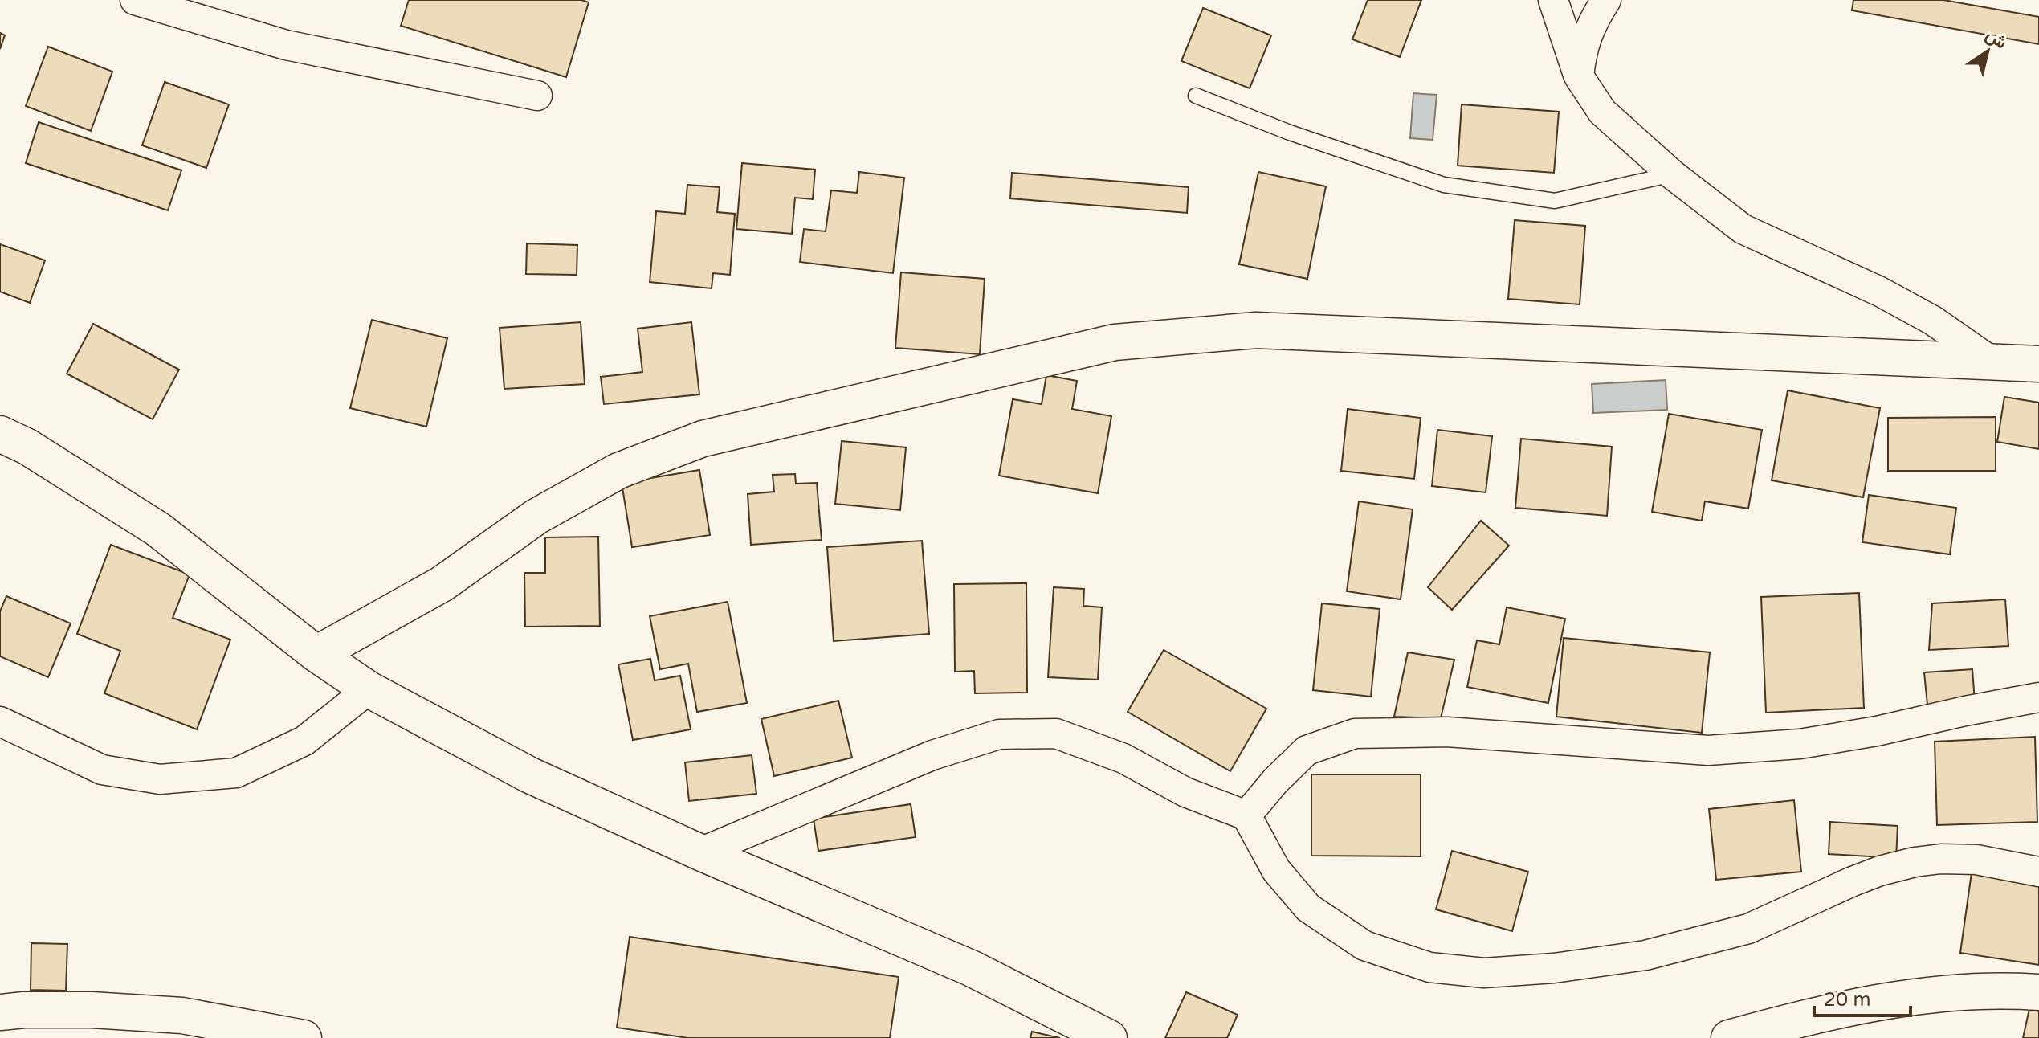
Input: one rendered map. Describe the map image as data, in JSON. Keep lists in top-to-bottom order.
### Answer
{
  "scale_bar": "20 m",
  "north": "top right"
}
